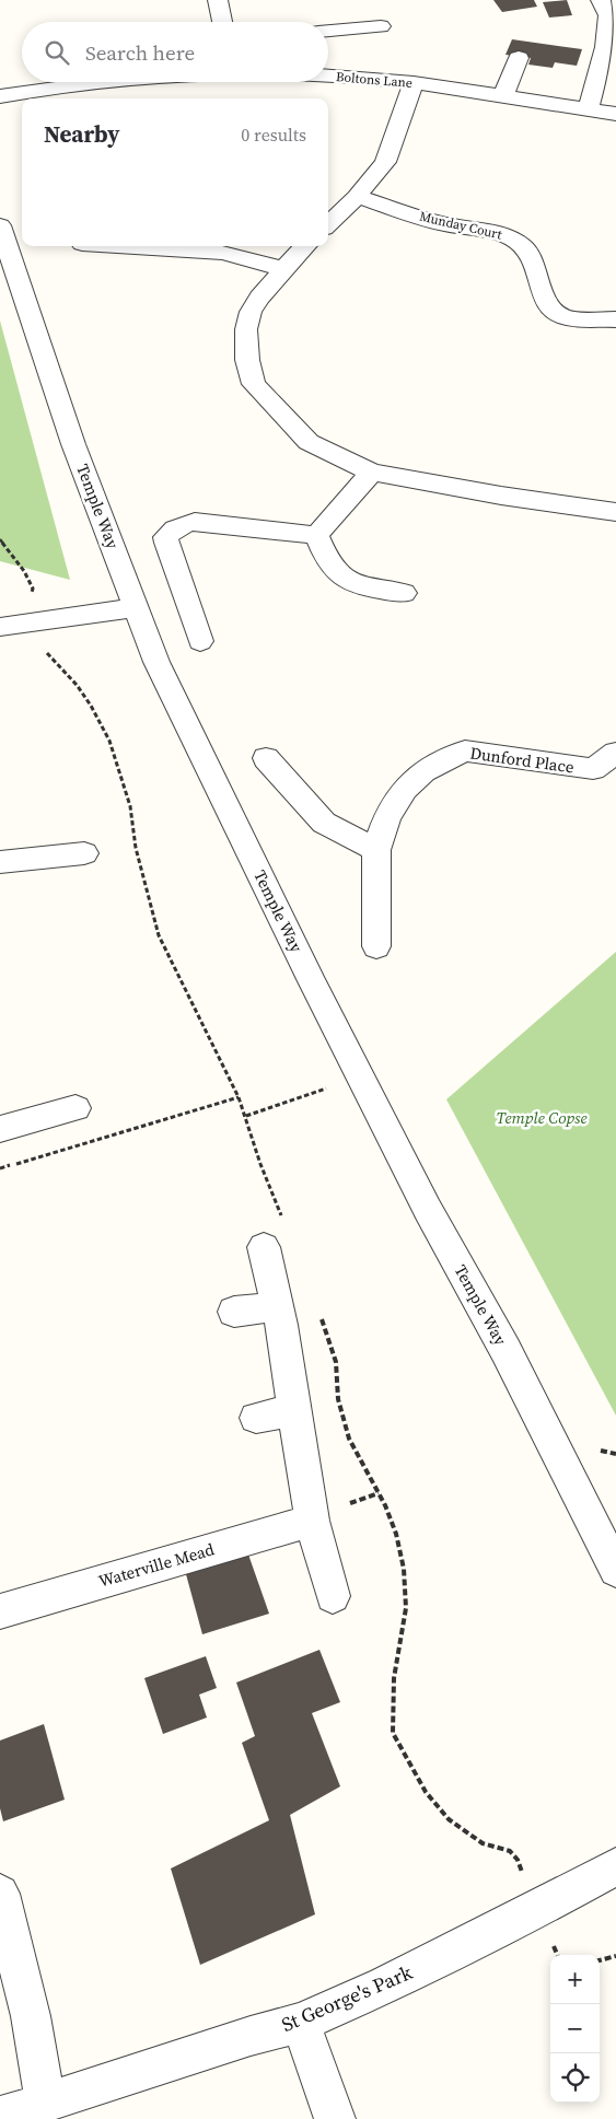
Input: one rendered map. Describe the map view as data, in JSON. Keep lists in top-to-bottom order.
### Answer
{
  "streets": {
    "street": [
      "Boltons Lane",
      "Munday Court",
      "Temple Way",
      "Dunford Place",
      "Waterville Mead",
      "St George's Park"
    ]
  },
  "parks": ["Temple Copse"],
  "page": {
    "search": "Search here",
    "heading": ["Nearby", "0 results"],
    "map_buttons": ["+", "−"]
  }
}
